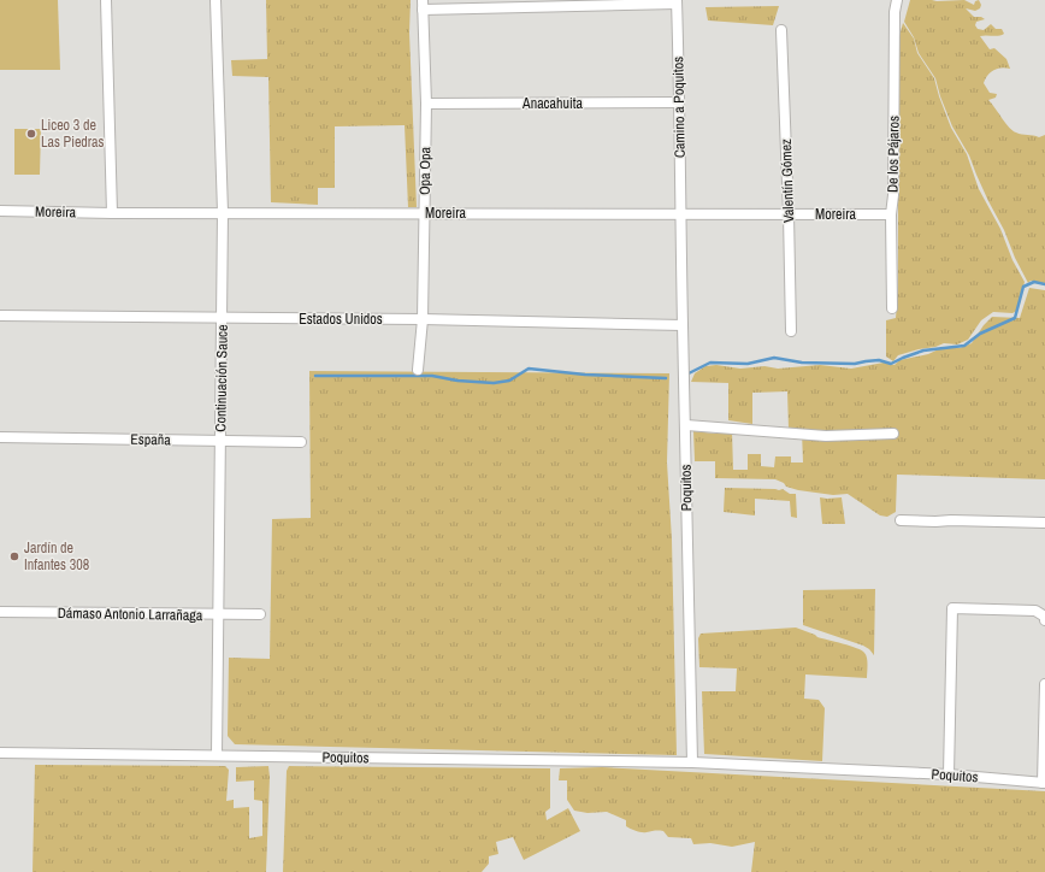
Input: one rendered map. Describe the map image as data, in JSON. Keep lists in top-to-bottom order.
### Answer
{
  "streets": {
    "street": [
      "Anacahuita",
      "Camino a Poquitos",
      "De los Pájaros",
      "Opa Opa",
      "Valentín Gómez",
      "Moreira",
      "Estados Unidos",
      "Continuación Sauce",
      "España",
      "Poquitos",
      "Dámaso Antonio Larrañaga"
    ]
  },
  "crossings": [
    ["Anacahuita", "Camino a Poquitos"],
    ["Anacahuita", "Opa Opa"],
    ["Camino a Poquitos", "Moreira"],
    ["Camino a Poquitos", "Poquitos"],
    ["De los Pájaros", "Moreira"],
    ["Opa Opa", "Moreira"],
    ["Opa Opa", "Estados Unidos"],
    ["Valentín Gómez", "Moreira"],
    ["Moreira", "Continuación Sauce"],
    ["Moreira", "Poquitos"],
    ["Estados Unidos", "Continuación Sauce"],
    ["Estados Unidos", "Poquitos"],
    ["Continuación Sauce", "España"],
    ["Continuación Sauce", "Poquitos"],
    ["Continuación Sauce", "Dámaso Antonio Larrañaga"]
  ],
  "places": ["Liceo 3 de Las Piedras", "Jardín de Infantes 308"]
}
